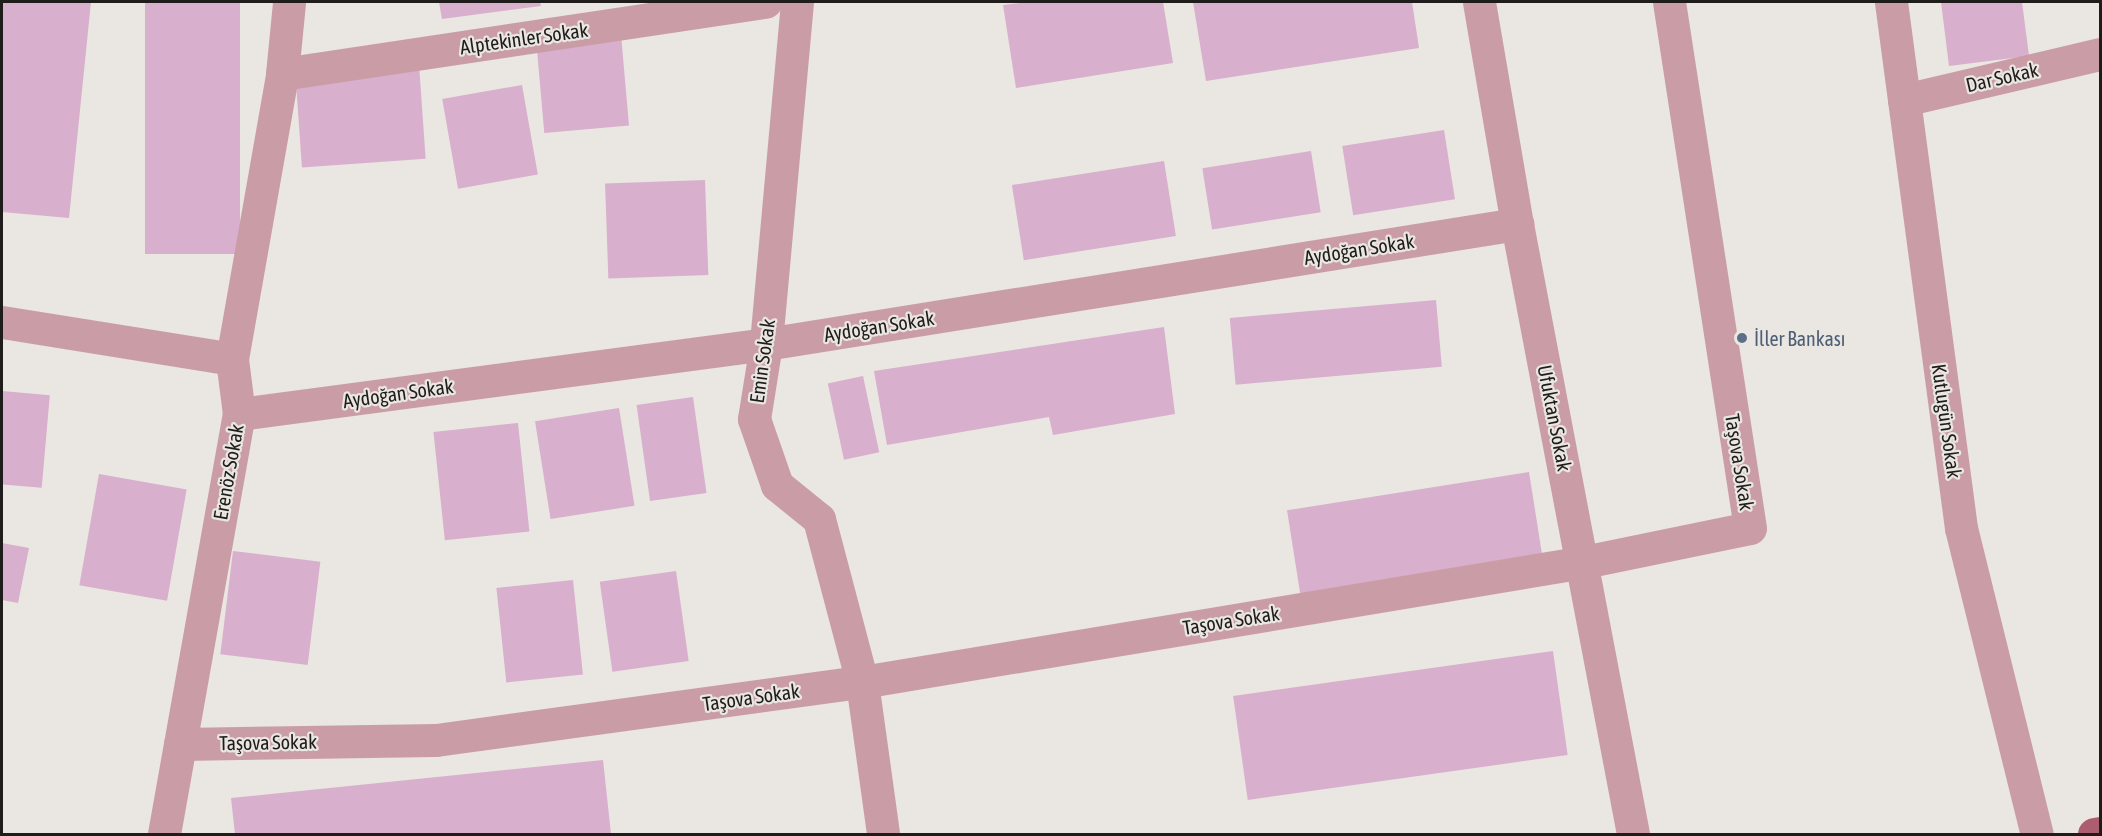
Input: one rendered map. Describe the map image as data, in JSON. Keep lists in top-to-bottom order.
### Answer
{
  "streets": {
    "street": [
      "Alptekinler Sokak",
      "Dar Sokak",
      "Aydoğan Sokak",
      "Emin Sokak",
      "Ufuktan Sokak",
      "Kutlugün Sokak",
      "Taşova Sokak",
      "Erenöz Sokak"
    ]
  },
  "crossings": [
    ["Alptekinler Sokak", "Erenöz Sokak"],
    ["Dar Sokak", "Kutlugün Sokak"],
    ["Aydoğan Sokak", "Emin Sokak"],
    ["Aydoğan Sokak", "Ufuktan Sokak"],
    ["Aydoğan Sokak", "Erenöz Sokak"],
    ["Emin Sokak", "Taşova Sokak"],
    ["Ufuktan Sokak", "Taşova Sokak"],
    ["Taşova Sokak", "Erenöz Sokak"]
  ],
  "places": ["İller Bankası"]
}
